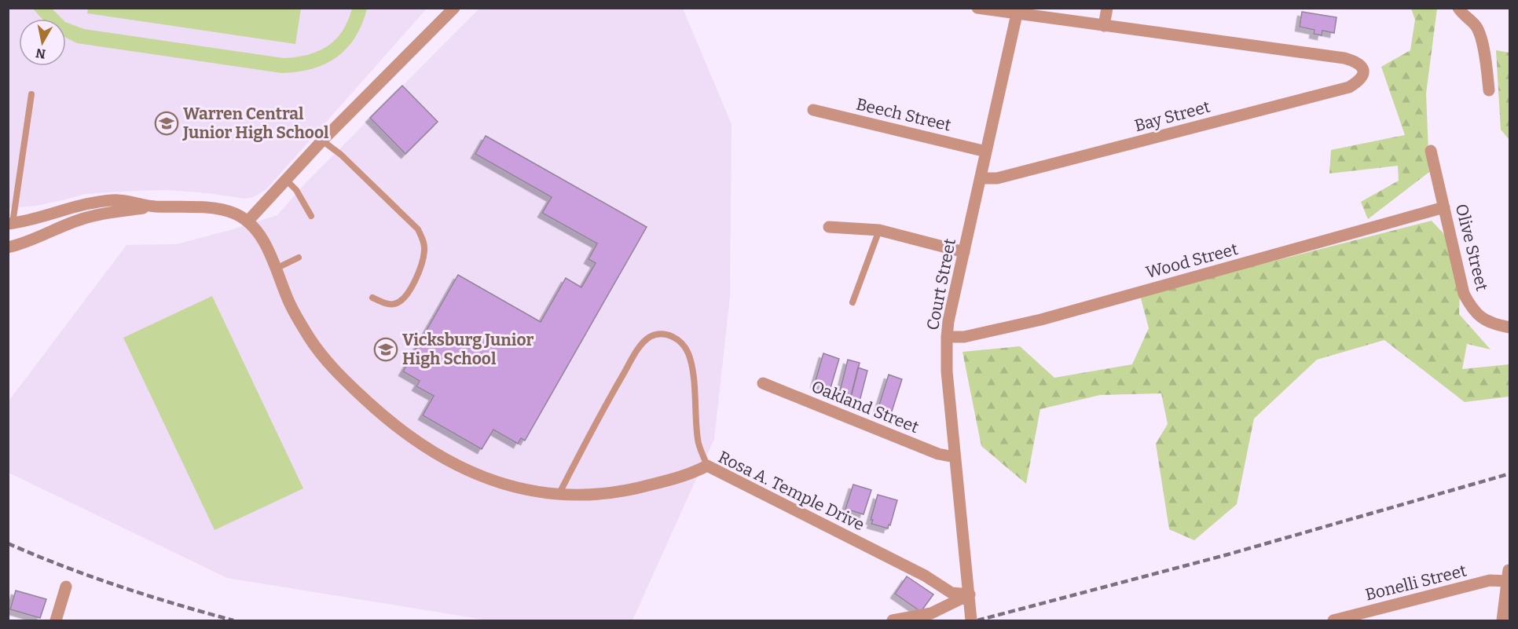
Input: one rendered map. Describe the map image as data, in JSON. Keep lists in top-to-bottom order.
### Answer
{
  "streets": {
    "street": [
      "Beech Street",
      "Bay Street",
      "Olive Street",
      "Wood Street",
      "Court Street",
      "Oakland Street",
      "Rosa A. Temple Drive",
      "Bonelli Street"
    ]
  },
  "crossings": [
    ["Beech Street", "Court Street"],
    ["Bay Street", "Court Street"],
    ["Olive Street", "Wood Street"],
    ["Wood Street", "Court Street"],
    ["Court Street", "Oakland Street"],
    ["Court Street", "Rosa A. Temple Drive"]
  ],
  "places": {
    "school or university": ["Warren Central Junior High School", "Vicksburg Junior High School"]
  },
  "north": "bottom"
}
